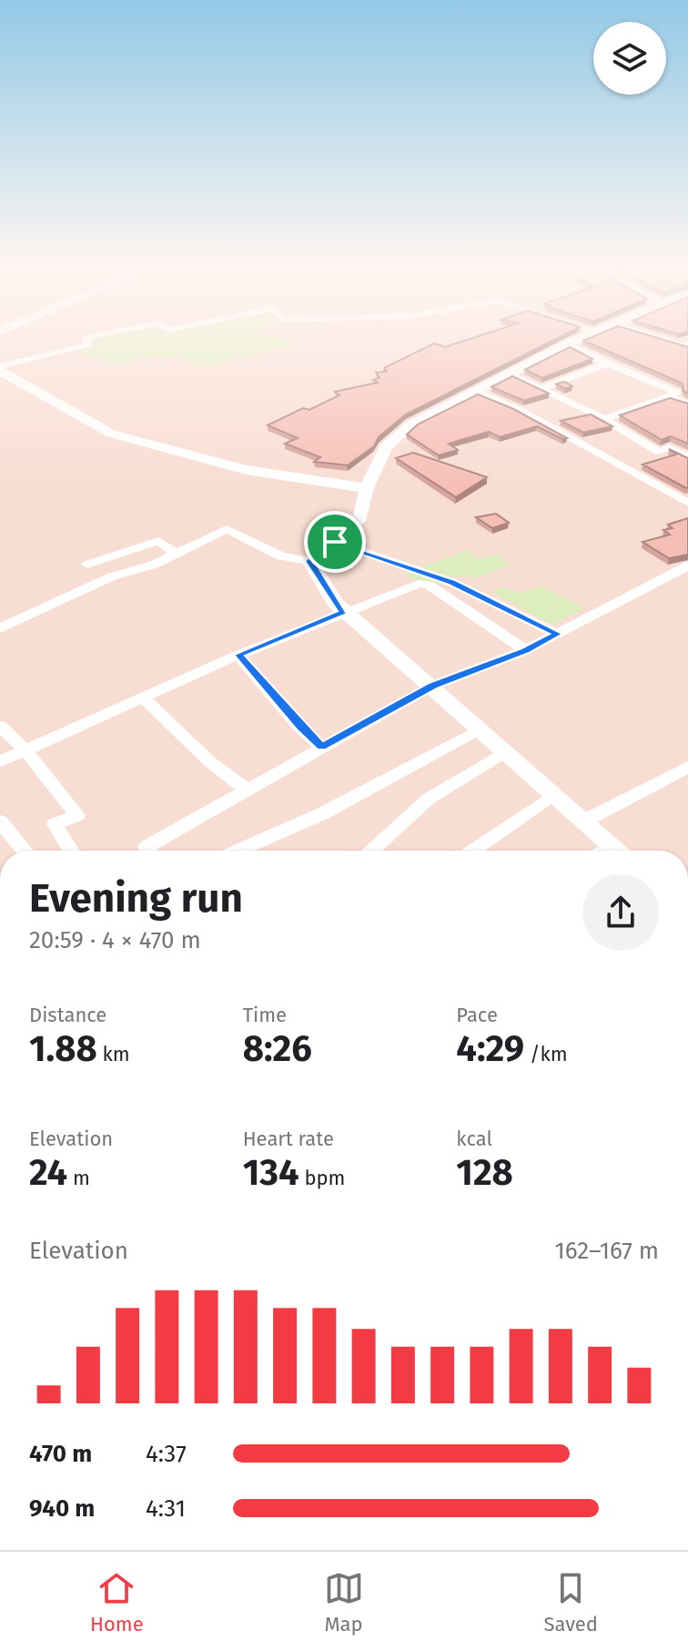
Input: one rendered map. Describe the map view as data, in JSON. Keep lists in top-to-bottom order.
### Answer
{
  "page": {
    "heading": ["Evening run", "20:59 · 4 × 470 m"],
    "stats": [
      ["Distance", "1.88 km"],
      ["Time", "8:26"],
      ["Pace", "4:29 /km"],
      ["Elevation", "24 m"],
      ["Heart rate", "134 bpm"],
      ["kcal", "128"]
    ],
    "chart": ["Elevation", "162–167 m"],
    "list": [
      {
        "name": "470 m",
        "note": "4:37"
      },
      {
        "name": "940 m",
        "note": "4:31"
      }
    ],
    "tabs": ["Home", "Map", "Saved"]
  }
}
